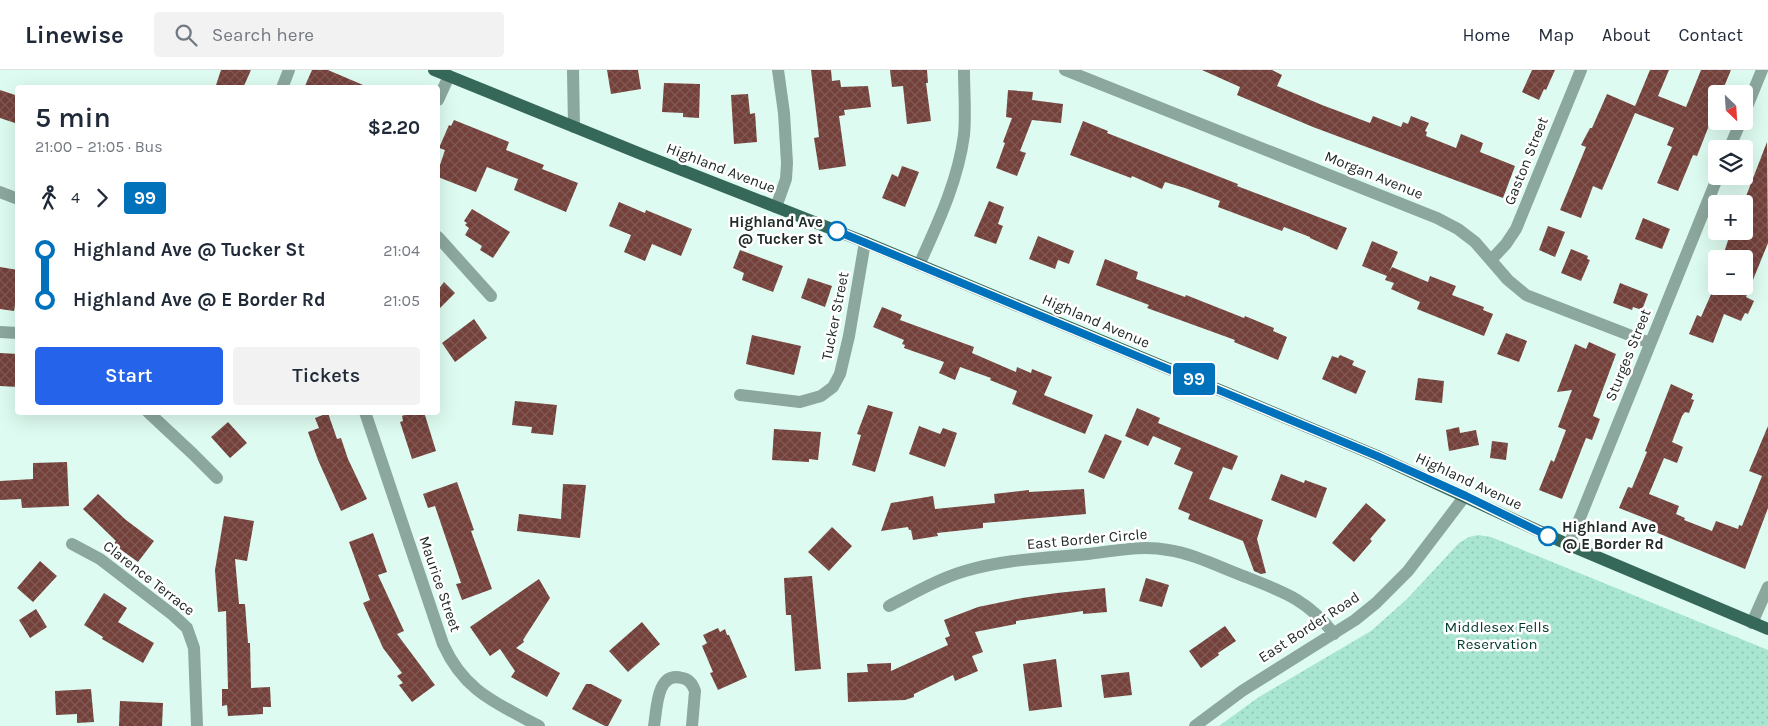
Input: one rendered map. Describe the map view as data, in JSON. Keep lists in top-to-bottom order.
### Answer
{
  "streets": {
    "main road": ["Highland Avenue"],
    "street": [
      "Gaston Street",
      "Morgan Avenue",
      "Tucker Street",
      "Sturges Street",
      "East Border Circle",
      "Clarence Terrace",
      "Maurice Street",
      "East Border Road"
    ]
  },
  "crossings": [
    ["Gaston Street", "Morgan Avenue"],
    ["Highland Avenue", "Tucker Street"],
    ["Highland Avenue", "Sturges Street"],
    ["Highland Avenue", "East Border Road"],
    ["Morgan Avenue", "Sturges Street"],
    ["East Border Circle", "East Border Road"]
  ],
  "parks": ["Middlesex Fells Reservation"],
  "places": ["Highland Ave @ Tucker St", "Highland Ave @ E Border Rd"],
  "lines": ["bus line 99"],
  "north": "bottom right",
  "page": {
    "header": "Linewise",
    "search": "Search here",
    "nav": [
      "Home",
      "Map",
      "About",
      "Contact"
    ],
    "on_map": "99",
    "map_buttons": ["+", "−"],
    "heading": ["5 min", "21:00 – 21:05 · Bus", "$2.20"],
    "legs": ["4", "99"],
    "list": [
      {
        "name": "Highland Ave @ Tucker St",
        "value": "21:04"
      },
      {
        "name": "Highland Ave @ E Border Rd",
        "value": "21:05"
      }
    ],
    "buttons": ["Start", "Tickets"]
  }
}
